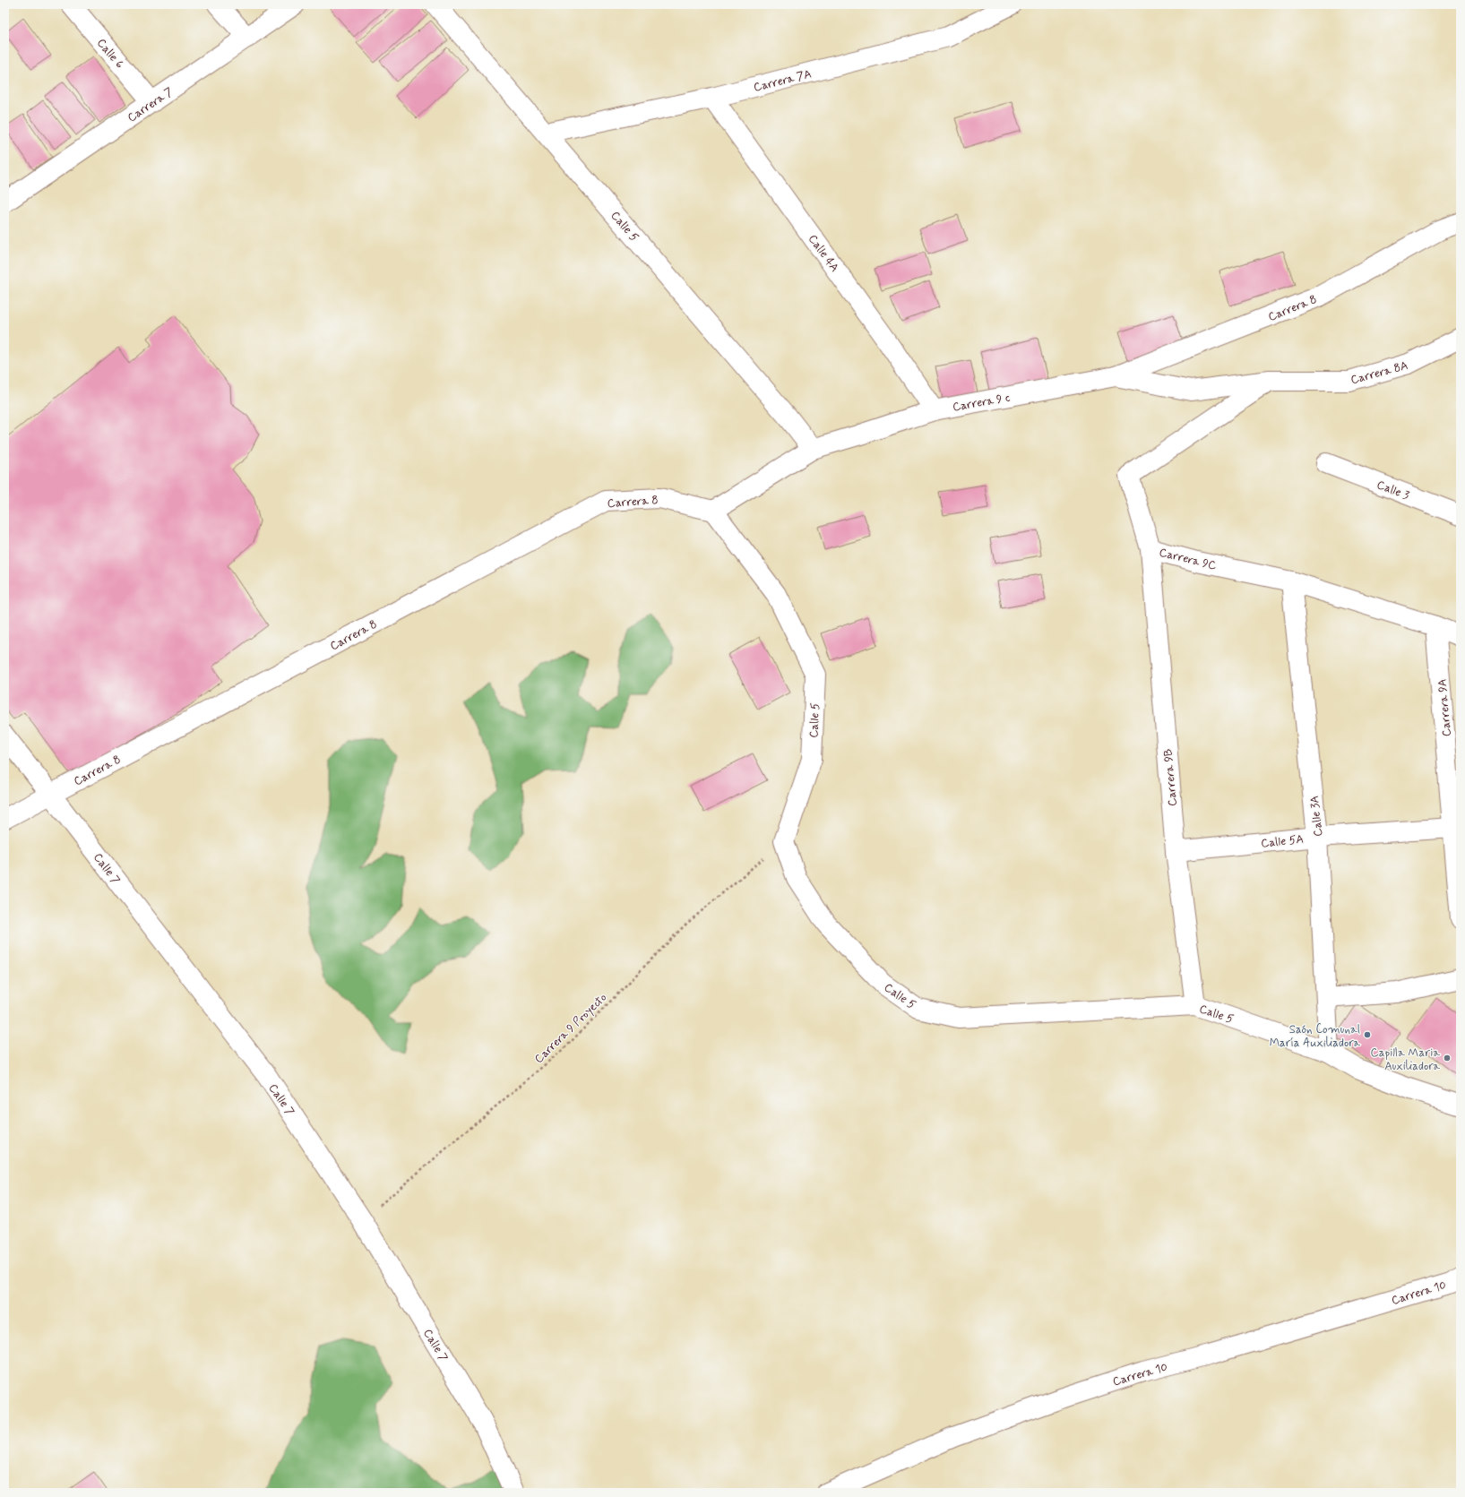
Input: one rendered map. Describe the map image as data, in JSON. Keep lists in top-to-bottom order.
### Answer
{
  "streets": {
    "street": [
      "Calle 6",
      "Carrera 7A",
      "Carrera 7",
      "Calle 5",
      "Calle 4A",
      "Carrera 8",
      "Carrera 8A",
      "Carrera 9 c",
      "Calle 3",
      "Carrera 9C",
      "Carrera 9A",
      "Carrera 9B",
      "Calle 3A",
      "Calle 5A",
      "Calle 7",
      "Carrera 10"
    ],
    "path": ["Carrera 9 Proyecto"]
  },
  "crossings": [
    ["Calle 6", "Carrera 7"],
    ["Carrera 7A", "Calle 5"],
    ["Carrera 7A", "Calle 4A"],
    ["Calle 5", "Carrera 8"],
    ["Calle 5", "Carrera 9 c"],
    ["Calle 5", "Carrera 9B"],
    ["Calle 5", "Calle 3A"],
    ["Calle 5", "Carrera 9 Proyecto"],
    ["Calle 4A", "Carrera 9 c"],
    ["Carrera 8", "Carrera 9 c"],
    ["Carrera 8", "Calle 7"],
    ["Carrera 8A", "Carrera 9 c"],
    ["Carrera 8A", "Carrera 9C"],
    ["Carrera 9 c", "Carrera 9C"],
    ["Carrera 9C", "Carrera 9A"],
    ["Carrera 9C", "Carrera 9B"],
    ["Carrera 9C", "Calle 3A"],
    ["Carrera 9A", "Calle 5A"],
    ["Carrera 9B", "Calle 5A"],
    ["Calle 3A", "Calle 5A"],
    ["Calle 7", "Carrera 9 Proyecto"]
  ],
  "places": ["Saón Comunal María Auxiliadora", "Capilla Maria Auxiliadora"]
}
